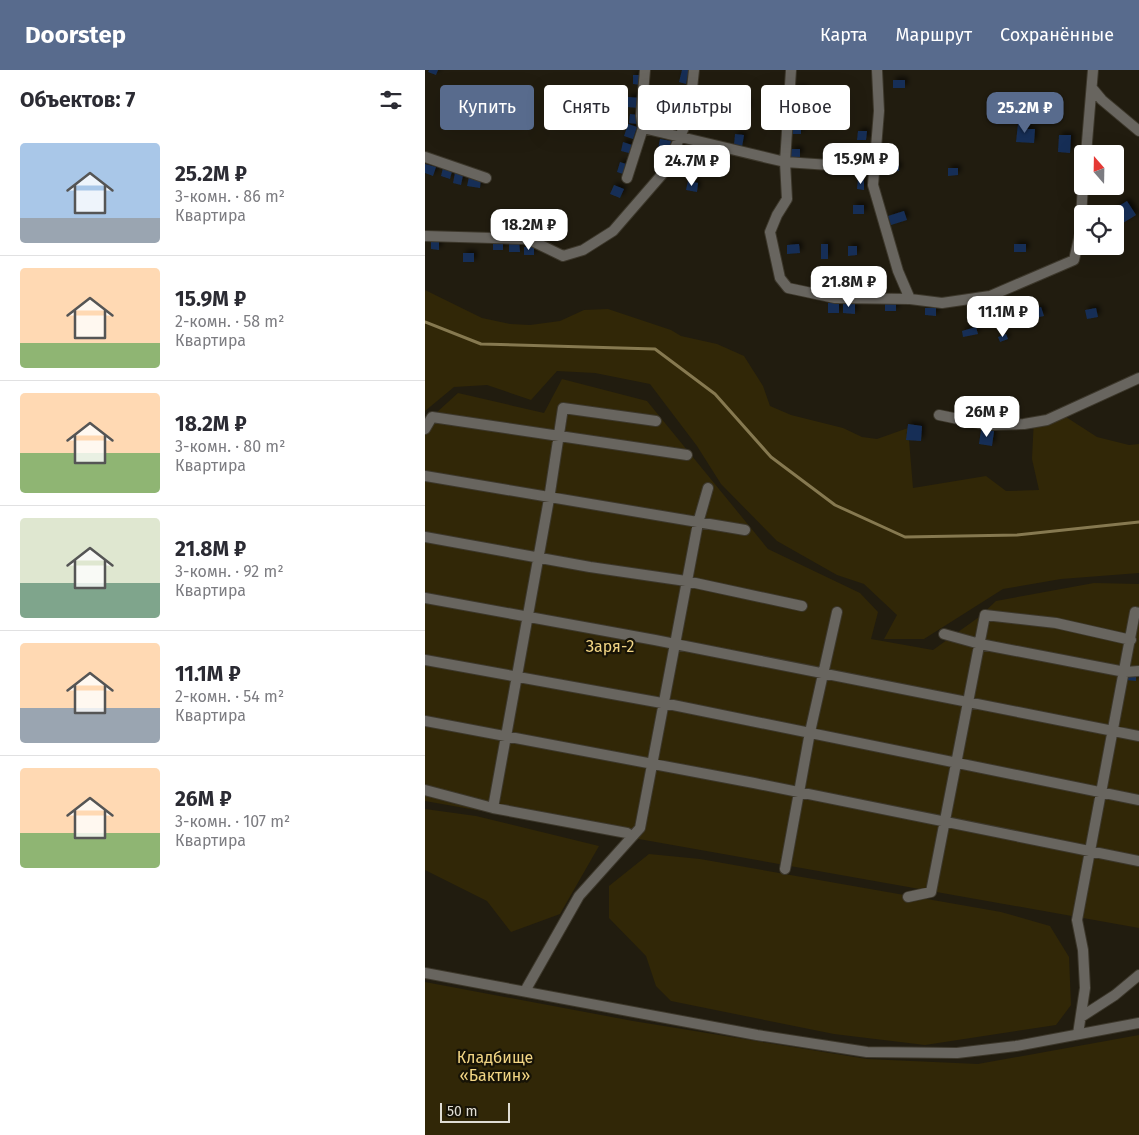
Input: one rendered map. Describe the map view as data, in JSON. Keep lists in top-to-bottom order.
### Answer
{
  "parks": ["Заря-2", "Кладбище «Бактин»"],
  "scale_bar": "50 m",
  "north": "top",
  "page": {
    "header": "Doorstep",
    "nav": ["Карта", "Маршрут", "Сохранённые"],
    "heading": "Объектов: 7",
    "chip": [
      "Купить",
      "Снять",
      "Фильтры",
      "Новое"
    ],
    "price": [
      "25.2M ₽",
      "15.9M ₽",
      "24.7M ₽",
      "18.2M ₽",
      "21.8M ₽",
      "11.1M ₽",
      "26M ₽"
    ],
    "list": [
      {
        "name": "25.2M ₽",
        "note": "3-комн. · 86 m² · Квартира"
      },
      {
        "name": "15.9M ₽",
        "note": "2-комн. · 58 m² · Квартира"
      },
      {
        "name": "18.2M ₽",
        "note": "3-комн. · 80 m² · Квартира"
      },
      {
        "name": "21.8M ₽",
        "note": "3-комн. · 92 m² · Квартира"
      },
      {
        "name": "11.1M ₽",
        "note": "2-комн. · 54 m² · Квартира"
      },
      {
        "name": "26M ₽",
        "note": "3-комн. · 107 m² · Квартира"
      }
    ],
    "scale": "50 m"
  }
}
